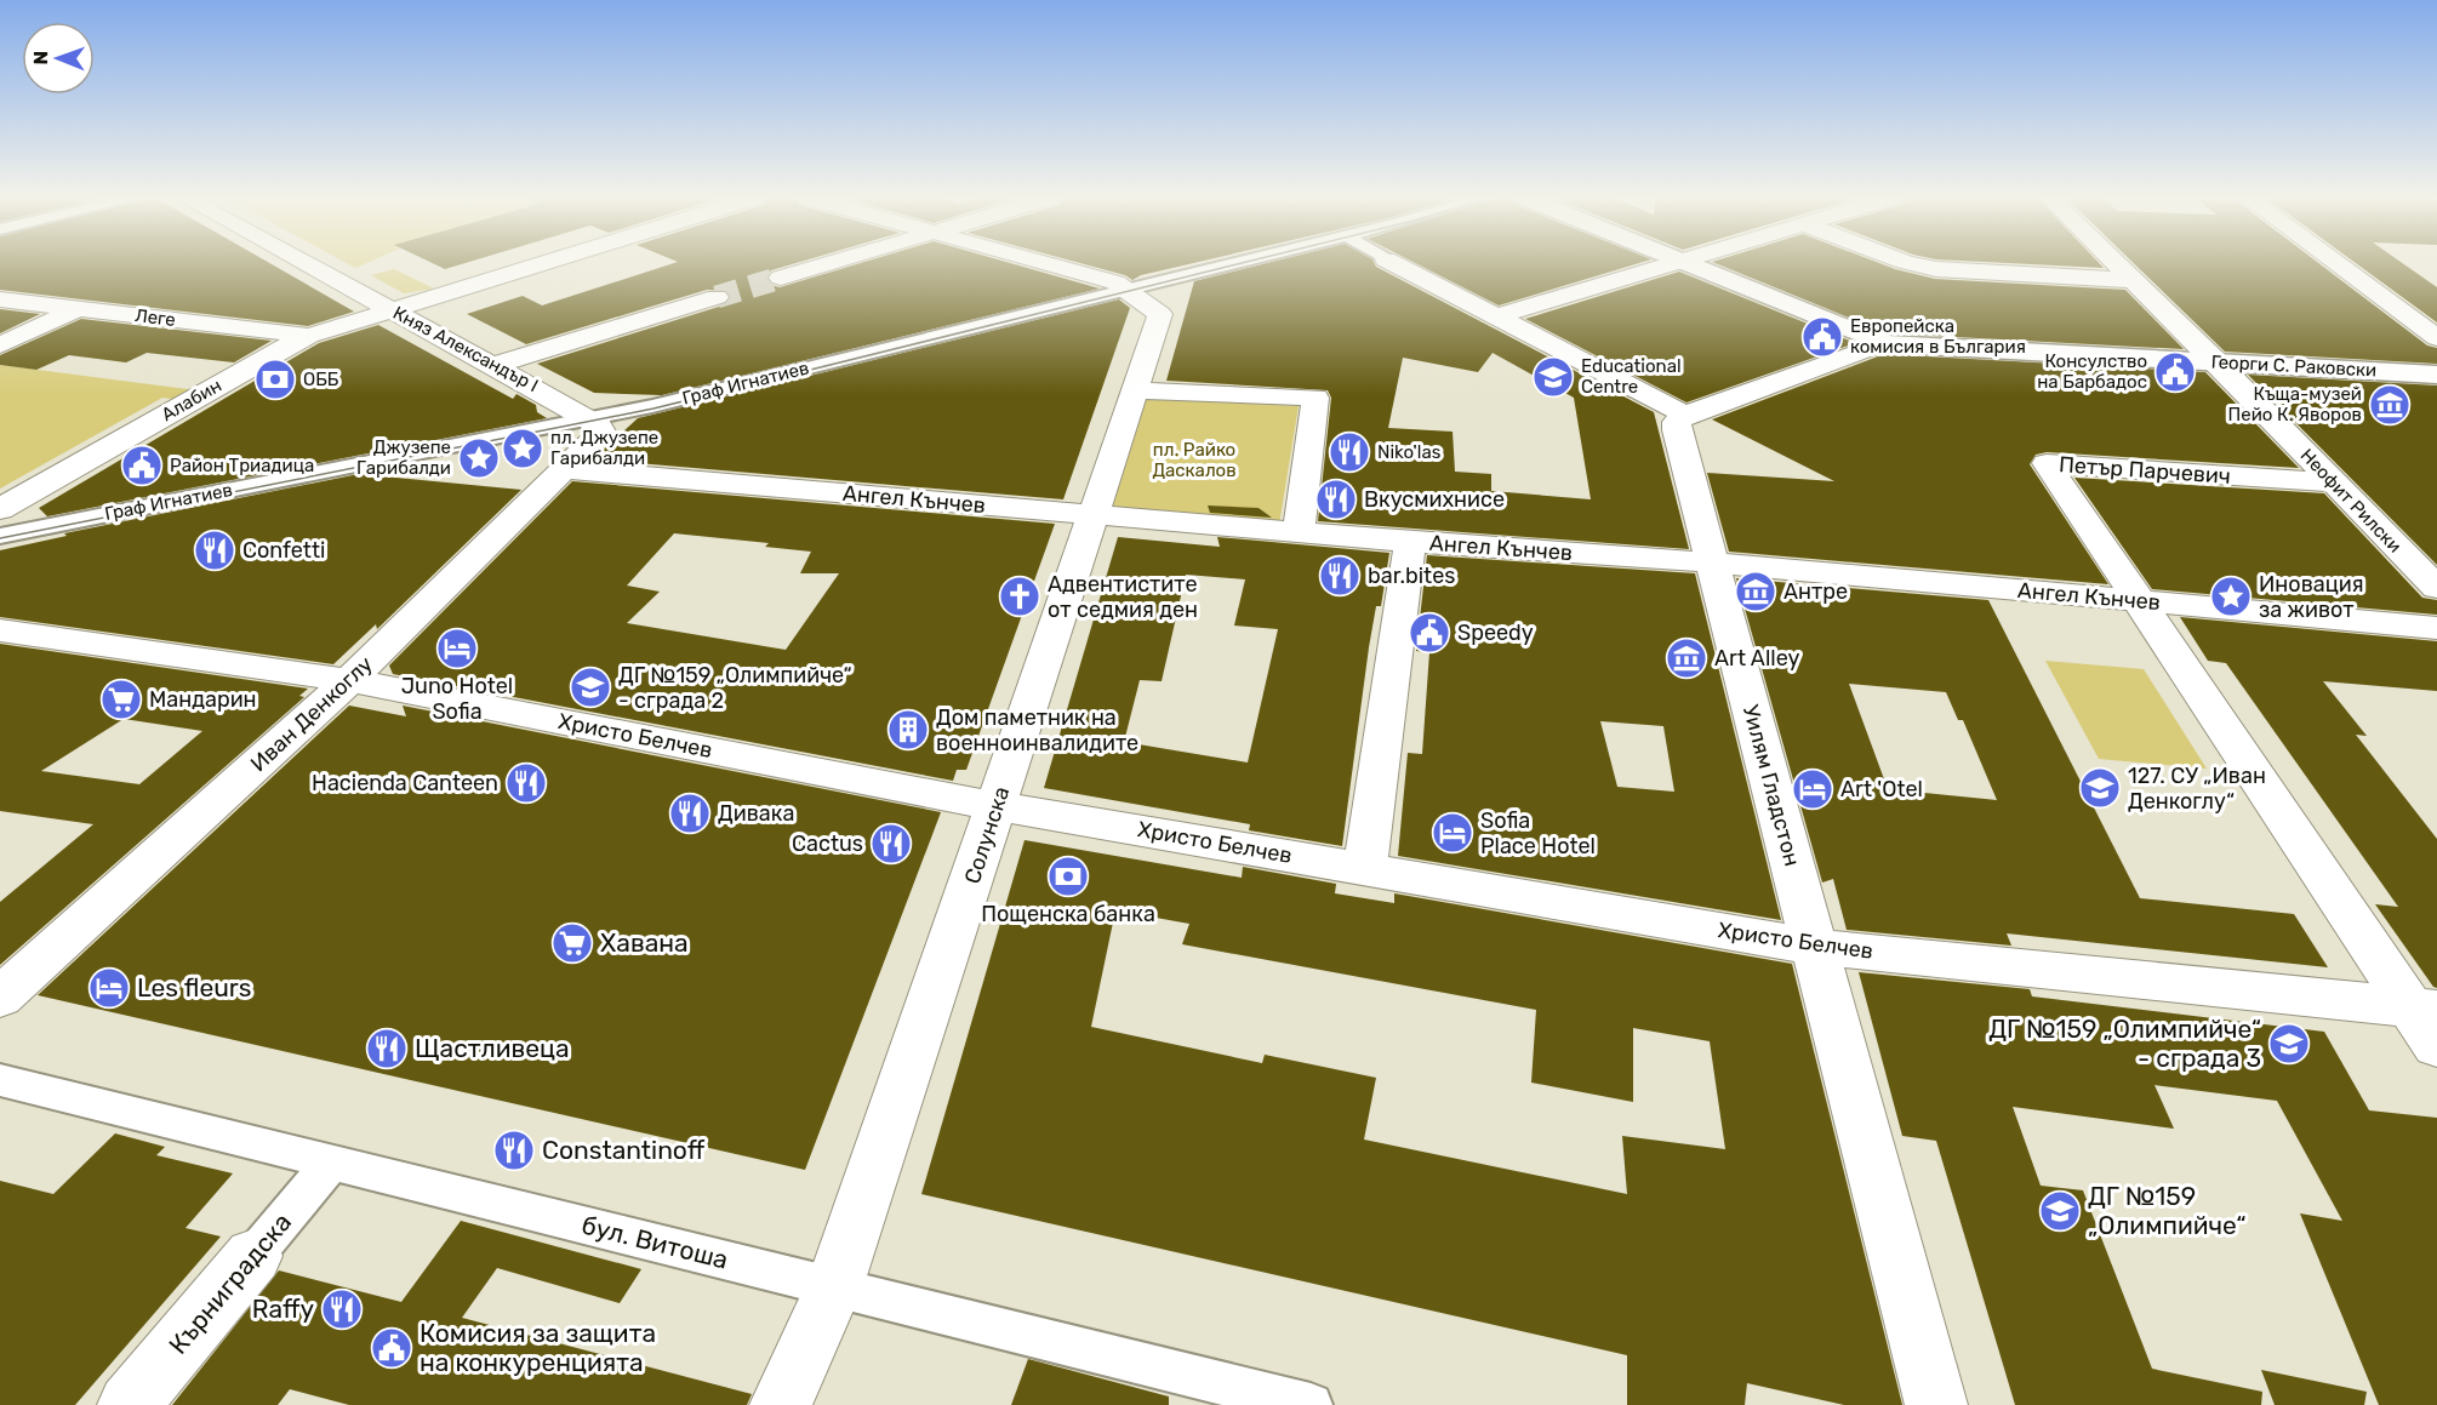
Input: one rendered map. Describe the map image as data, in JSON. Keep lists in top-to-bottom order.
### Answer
{
  "streets": {
    "street": [
      "Леге",
      "Княз Александър I",
      "Георги С. Раковски",
      "Граф Игнатиев",
      "Алабин",
      "Петър Парчевич",
      "Ангел Кънчев",
      "Неофит Рилски",
      "Иван Денкоглу",
      "Христо Белчев",
      "Уилям Гладстон",
      "Солунска",
      "бул. Витоша",
      "Кърниградска"
    ]
  },
  "crossings": [
    ["Леге", "Алабин"],
    ["Княз Александър I", "Граф Игнатиев"],
    ["Княз Александър I", "Алабин"],
    ["Княз Александър I", "Иван Денкоглу"],
    ["Георги С. Раковски", "Неофит Рилски"],
    ["Граф Игнатиев", "Иван Денкоглу"],
    ["Граф Игнатиев", "Солунска"],
    ["Петър Парчевич", "Ангел Кънчев"],
    ["Петър Парчевич", "Неофит Рилски"],
    ["Петър Парчевич", "Христо Белчев"],
    ["Ангел Кънчев", "Иван Денкоглу"],
    ["Ангел Кънчев", "Уилям Гладстон"],
    ["Ангел Кънчев", "Солунска"],
    ["Иван Денкоглу", "Христо Белчев"],
    ["Христо Белчев", "Уилям Гладстон"],
    ["Христо Белчев", "Солунска"],
    ["Солунска", "бул. Витоша"],
    ["бул. Витоша", "Кърниградска"]
  ],
  "parks": ["пл. Райко Даскалов"],
  "places": {
    "public building": [
      "Европейска комисия в България",
      "Консулство на Барбадос",
      "Район Триадица",
      "Speedy",
      "Комисия за защита на конкуренцията"
    ],
    "school or university": [
      "Educational Centre",
      "ДГ №159 „Олимпийче“ - сграда 2",
      "127. СУ „Иван Денкоглу“",
      "ДГ №159 „Олимпийче“ - сграда 3",
      "ДГ №159 „Олимпийче“"
    ],
    "bank": ["ОББ", "Пощенска банка"],
    "museum": ["Къща-музей Пейо К. Яворов", "Антре", "Art Alley"],
    "place": ["пл. Джузепе Гарибалди", "Джузепе Гарибалди", "Иновация за живот"],
    "restaurant": [
      "Niko'las",
      "Вкусмихнисе",
      "Confetti",
      "bar.bites",
      "Hacienda Canteen",
      "Дивака",
      "Cactus",
      "Щастливеца",
      "Constantinoff",
      "Raffy"
    ],
    "church": ["Адвентистите от седмия ден"],
    "hotel": [
      "Juno Hotel Sofia",
      "Art 'Otel",
      "Sofia Place Hotel",
      "Les fleurs"
    ],
    "supermarket": ["Мандарин", "Хавана"],
    "building": ["Дом паметник на военноинвалидите"]
  },
  "north": "left"
}
